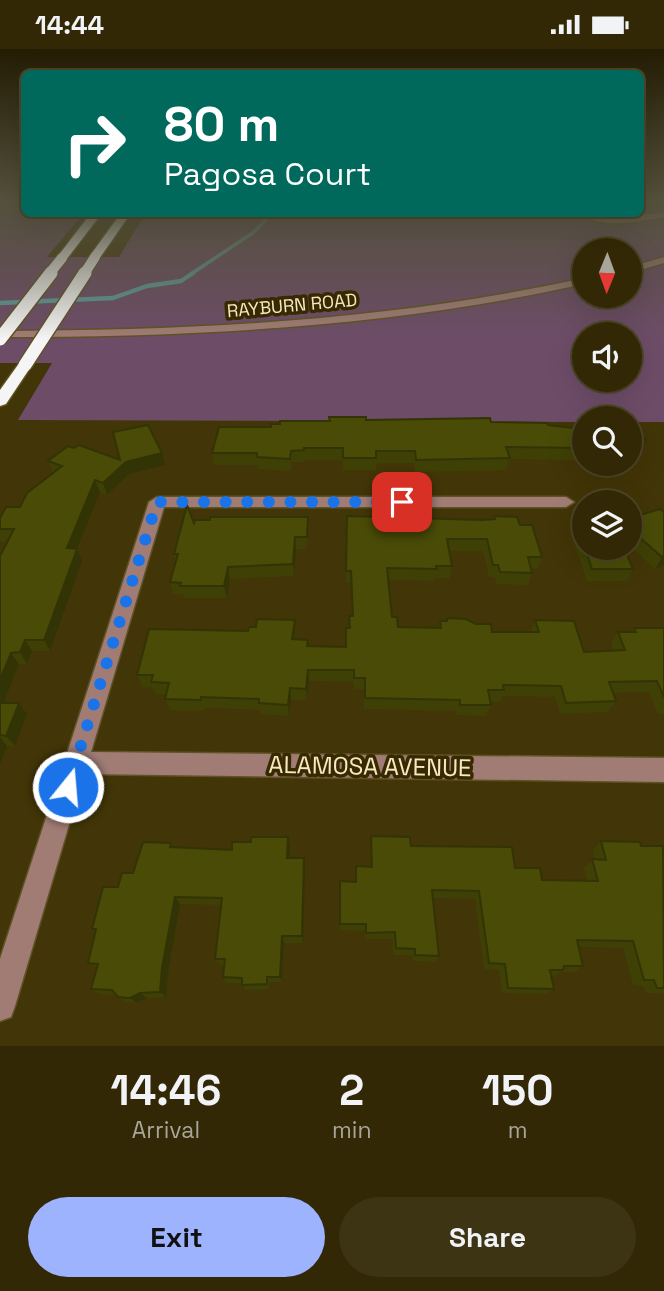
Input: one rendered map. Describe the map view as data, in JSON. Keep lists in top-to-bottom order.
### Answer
{
  "streets": {
    "street": ["RAYBURN ROAD", "ALAMOSA AVENUE"]
  },
  "north": "bottom",
  "page": {
    "status": "14:44",
    "turn": ["80 m", "Pagosa Court"],
    "eta": [
      "14:46",
      "Arrival",
      "2",
      "min",
      "150",
      "m"
    ],
    "buttons": ["Exit", "Share"]
  }
}
